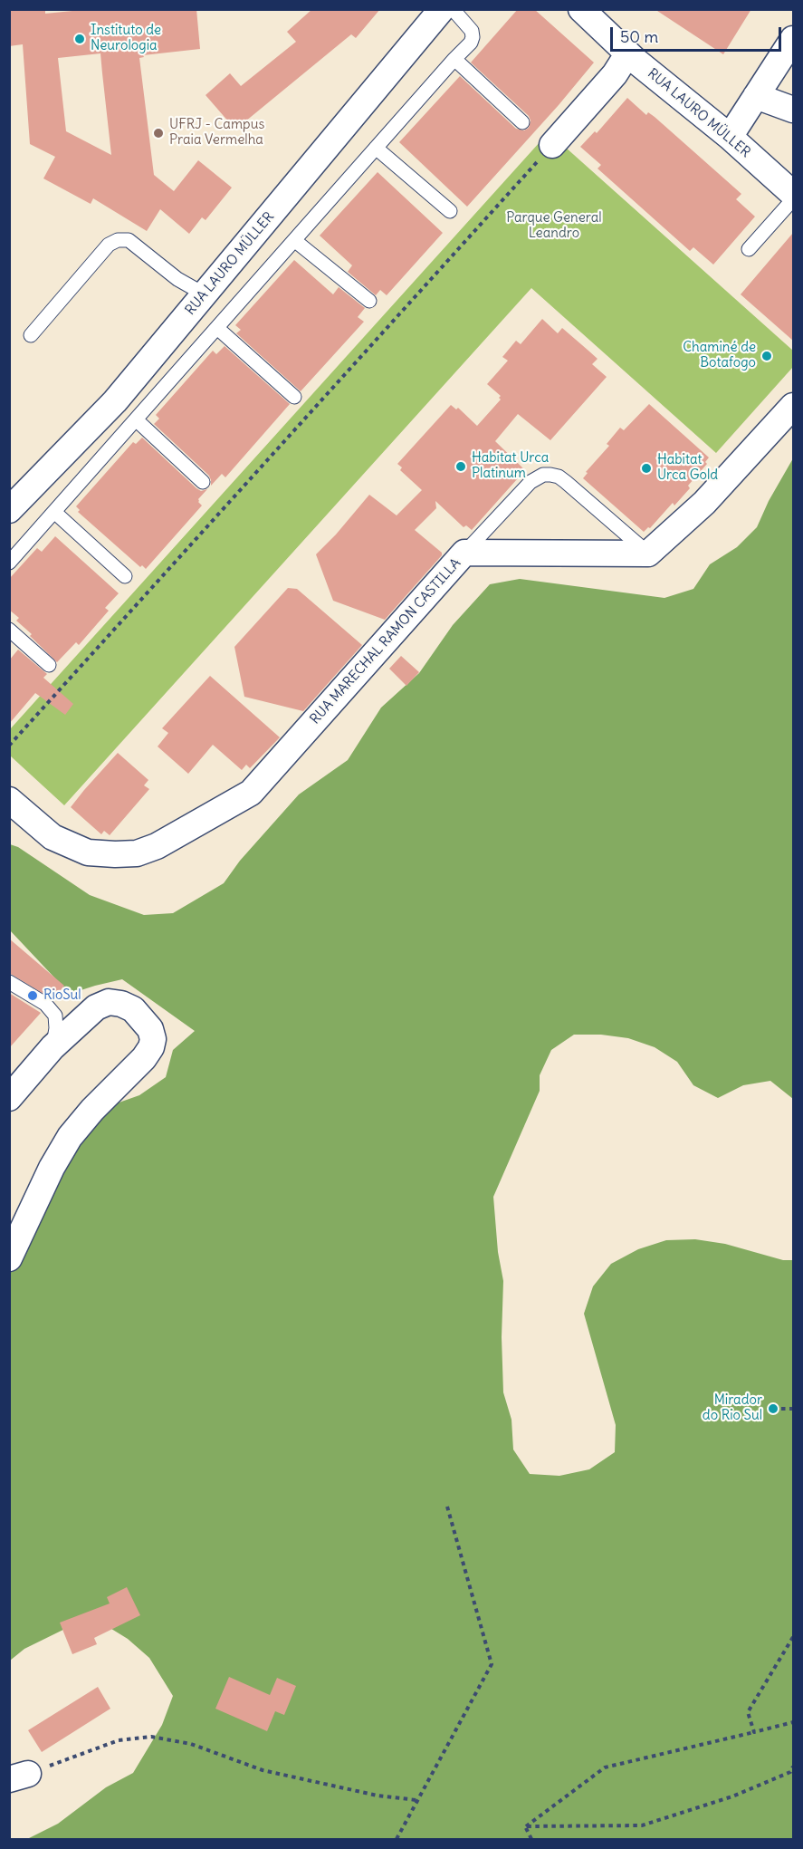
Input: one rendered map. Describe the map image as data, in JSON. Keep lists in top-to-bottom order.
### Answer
{
  "streets": {
    "street": ["RUA LAURO MÜLLER", "RUA MARECHAL RAMON CASTILLA"]
  },
  "parks": ["Parque General Leandro"],
  "places": [
    "Instituto de Neurologia",
    "UFRJ - Campus Praia Vermelha",
    "Chaminé de Botafogo",
    "Habitat Urca Platinum",
    "Habitat Urca Gold",
    "RioSul",
    "Mirador do Rio Sul"
  ],
  "scale_bar": "50 m"
}
